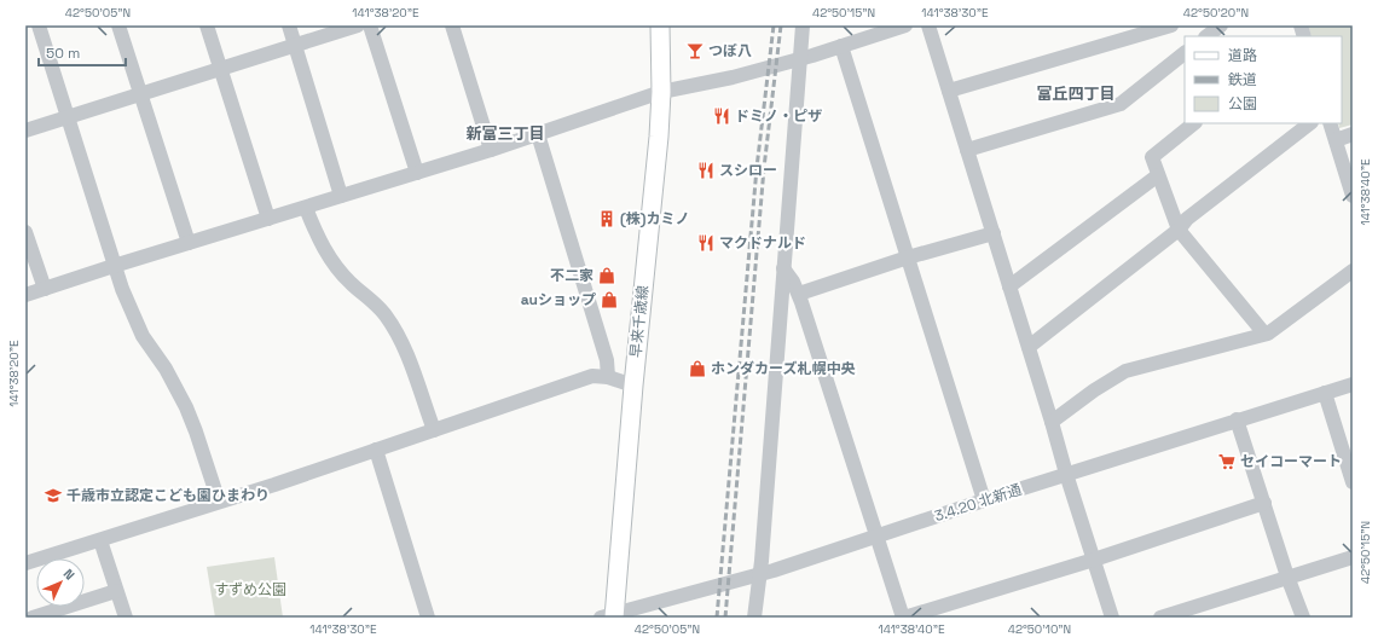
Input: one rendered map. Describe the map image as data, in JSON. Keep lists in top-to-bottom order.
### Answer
{
  "streets": {
    "main road": ["早来千歳線"],
    "street": ["3.4.20 北新通"]
  },
  "crossings": [
    ["早来千歳線", "3.4.20 北新通"]
  ],
  "districts": ["富丘四丁目", "新富三丁目"],
  "parks": ["すずめ公園"],
  "places": {
    "bar": ["つぼ八"],
    "restaurant": ["ドミノ・ピザ", "スシロー", "マクドナルド"],
    "building": ["(株)カミノ"],
    "shop": ["不二家", "auショップ", "ホンダカーズ札幌中央"],
    "supermarket": ["セイコーマート"],
    "school or university": ["千歳市立認定こども園ひまわり"]
  },
  "legend": ["道路", "鉄道", "公園"],
  "scale_bar": "50 m",
  "north": "top right",
  "coordinates": [
    "42°50'05\"N",
    "141°38'20\"E",
    "42°50'15\"N",
    "141°38'30\"E",
    "42°50'20\"N",
    "141°38'40\"E",
    "42°50'10\"N"
  ]
}
